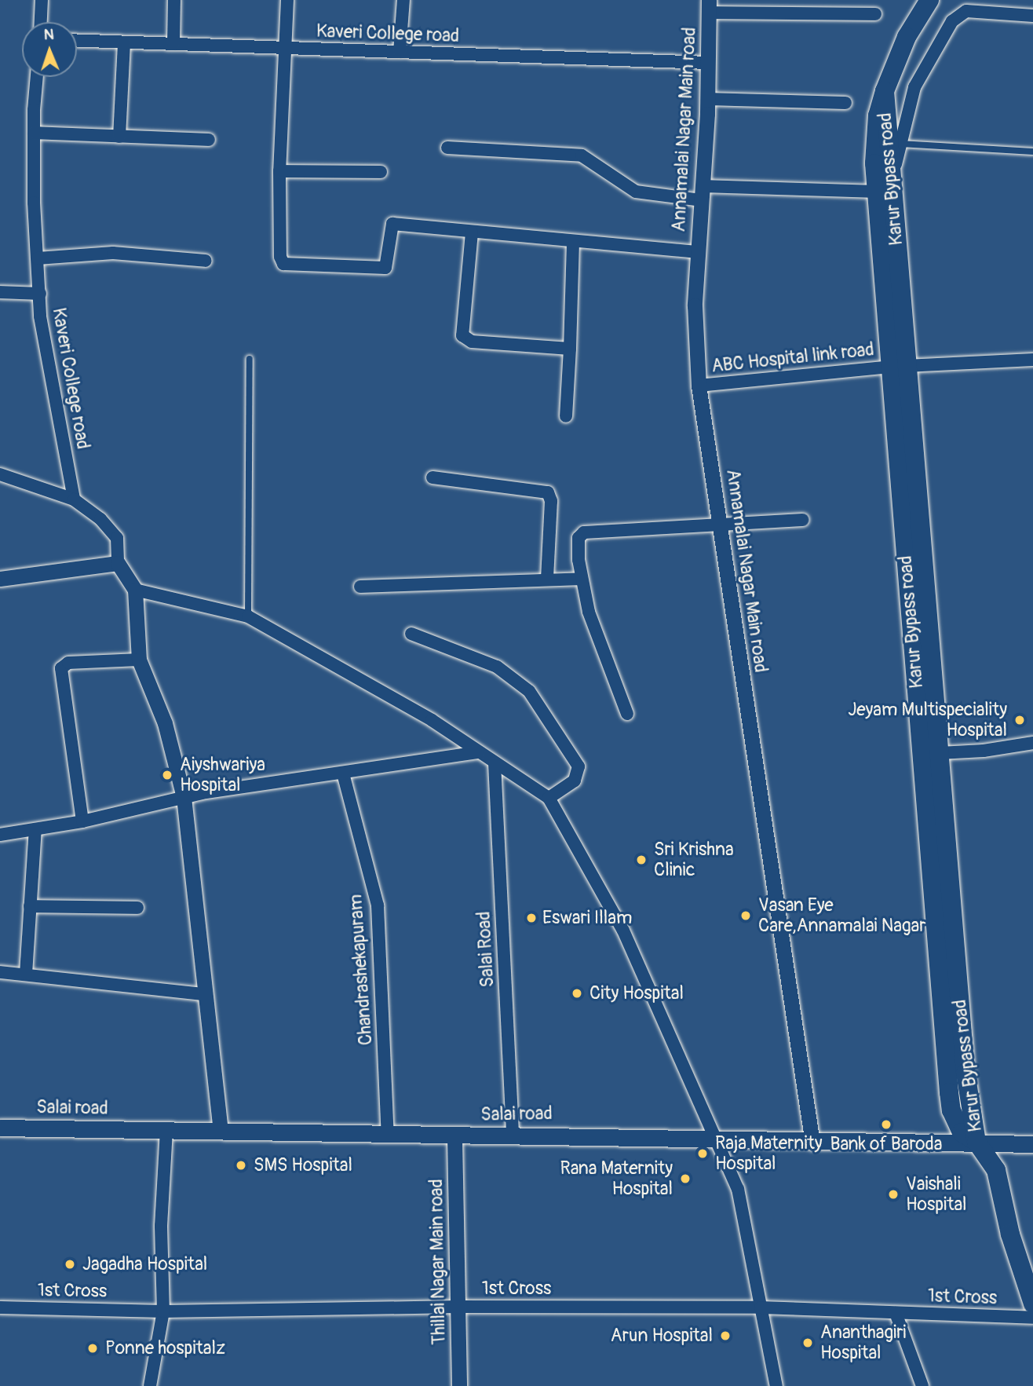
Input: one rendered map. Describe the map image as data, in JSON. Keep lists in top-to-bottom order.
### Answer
{
  "streets": {
    "main road": ["Karur Bypass road", "Salai road"],
    "street": [
      "Kaveri College road",
      "Annamalai Nagar Main road",
      "ABC Hospital link road",
      "Salai Road",
      "Chandrashekapuram",
      "Thillai Nagar Main road",
      "1st Cross"
    ]
  },
  "crossings": [
    ["Kaveri College road", "Annamalai Nagar Main road"],
    ["Annamalai Nagar Main road", "ABC Hospital link road"],
    ["Annamalai Nagar Main road", "Salai road"],
    ["Karur Bypass road", "ABC Hospital link road"],
    ["Karur Bypass road", "Salai road"],
    ["Salai Road", "Salai road"],
    ["Chandrashekapuram", "Salai road"],
    ["Salai road", "Thillai Nagar Main road"],
    ["Thillai Nagar Main road", "1st Cross"]
  ],
  "places": [
    "Jeyam Multispeciality Hospital",
    "Aiyshwariya Hospital",
    "Sri Krishna Clinic",
    "Vasan Eye Care,Annamalai Nagar",
    "Eswari Illam",
    "City Hospital",
    "Bank of Baroda",
    "Raja Maternity Hospital",
    "SMS Hospital",
    "Rana Maternity Hospital",
    "Vaishali Hospital",
    "Jagadha Hospital",
    "Arun Hospital",
    "Ananthagiri Hospital",
    "Ponne hospitalz"
  ],
  "north": "top"
}
